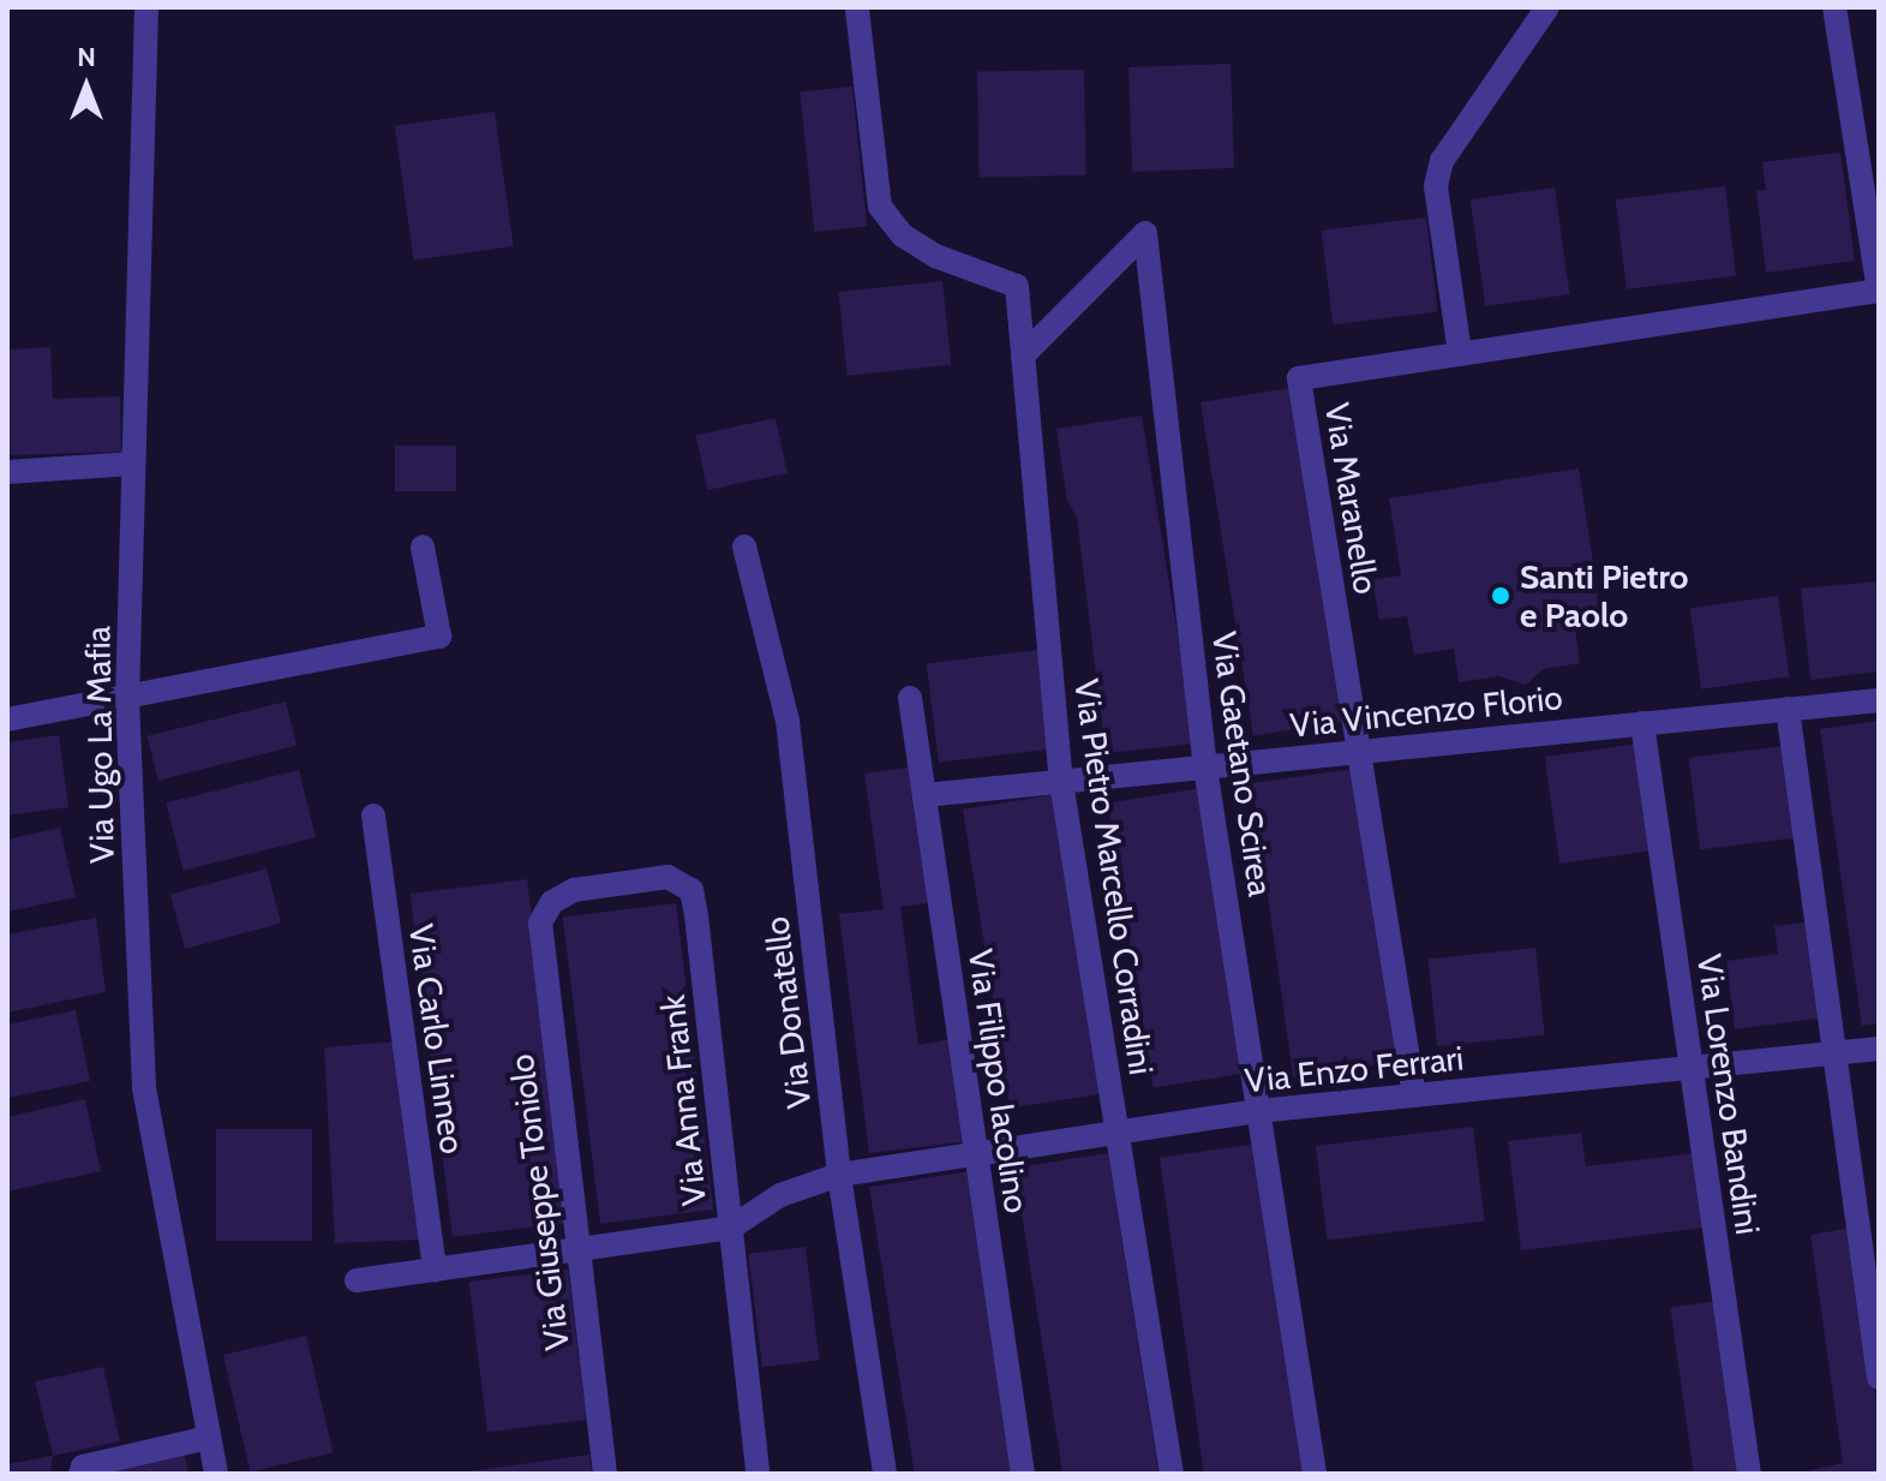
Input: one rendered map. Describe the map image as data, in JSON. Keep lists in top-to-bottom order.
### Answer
{
  "streets": {
    "street": [
      "Via Maranello",
      "Via Vincenzo Florio",
      "Via Ugo La Mafia",
      "Via Gaetano Scirea",
      "Via Pietro Marcello Corradini",
      "Via Donatello",
      "Via Carlo Linneo",
      "Via Enzo Ferrari",
      "Via Filippo Iacolino",
      "Via Lorenzo Bandini",
      "Via Anna Frank",
      "Via Giuseppe Toniolo"
    ]
  },
  "crossings": [
    ["Via Maranello", "Via Vincenzo Florio"],
    ["Via Maranello", "Via Enzo Ferrari"],
    ["Via Vincenzo Florio", "Via Gaetano Scirea"],
    ["Via Vincenzo Florio", "Via Pietro Marcello Corradini"],
    ["Via Vincenzo Florio", "Via Filippo Iacolino"],
    ["Via Vincenzo Florio", "Via Lorenzo Bandini"],
    ["Via Gaetano Scirea", "Via Pietro Marcello Corradini"],
    ["Via Gaetano Scirea", "Via Enzo Ferrari"],
    ["Via Pietro Marcello Corradini", "Via Enzo Ferrari"],
    ["Via Donatello", "Via Enzo Ferrari"],
    ["Via Enzo Ferrari", "Via Filippo Iacolino"],
    ["Via Enzo Ferrari", "Via Lorenzo Bandini"],
    ["Via Enzo Ferrari", "Via Anna Frank"],
    ["Via Anna Frank", "Via Giuseppe Toniolo"]
  ],
  "places": ["Santi Pietro e Paolo"],
  "north": "top"
}
